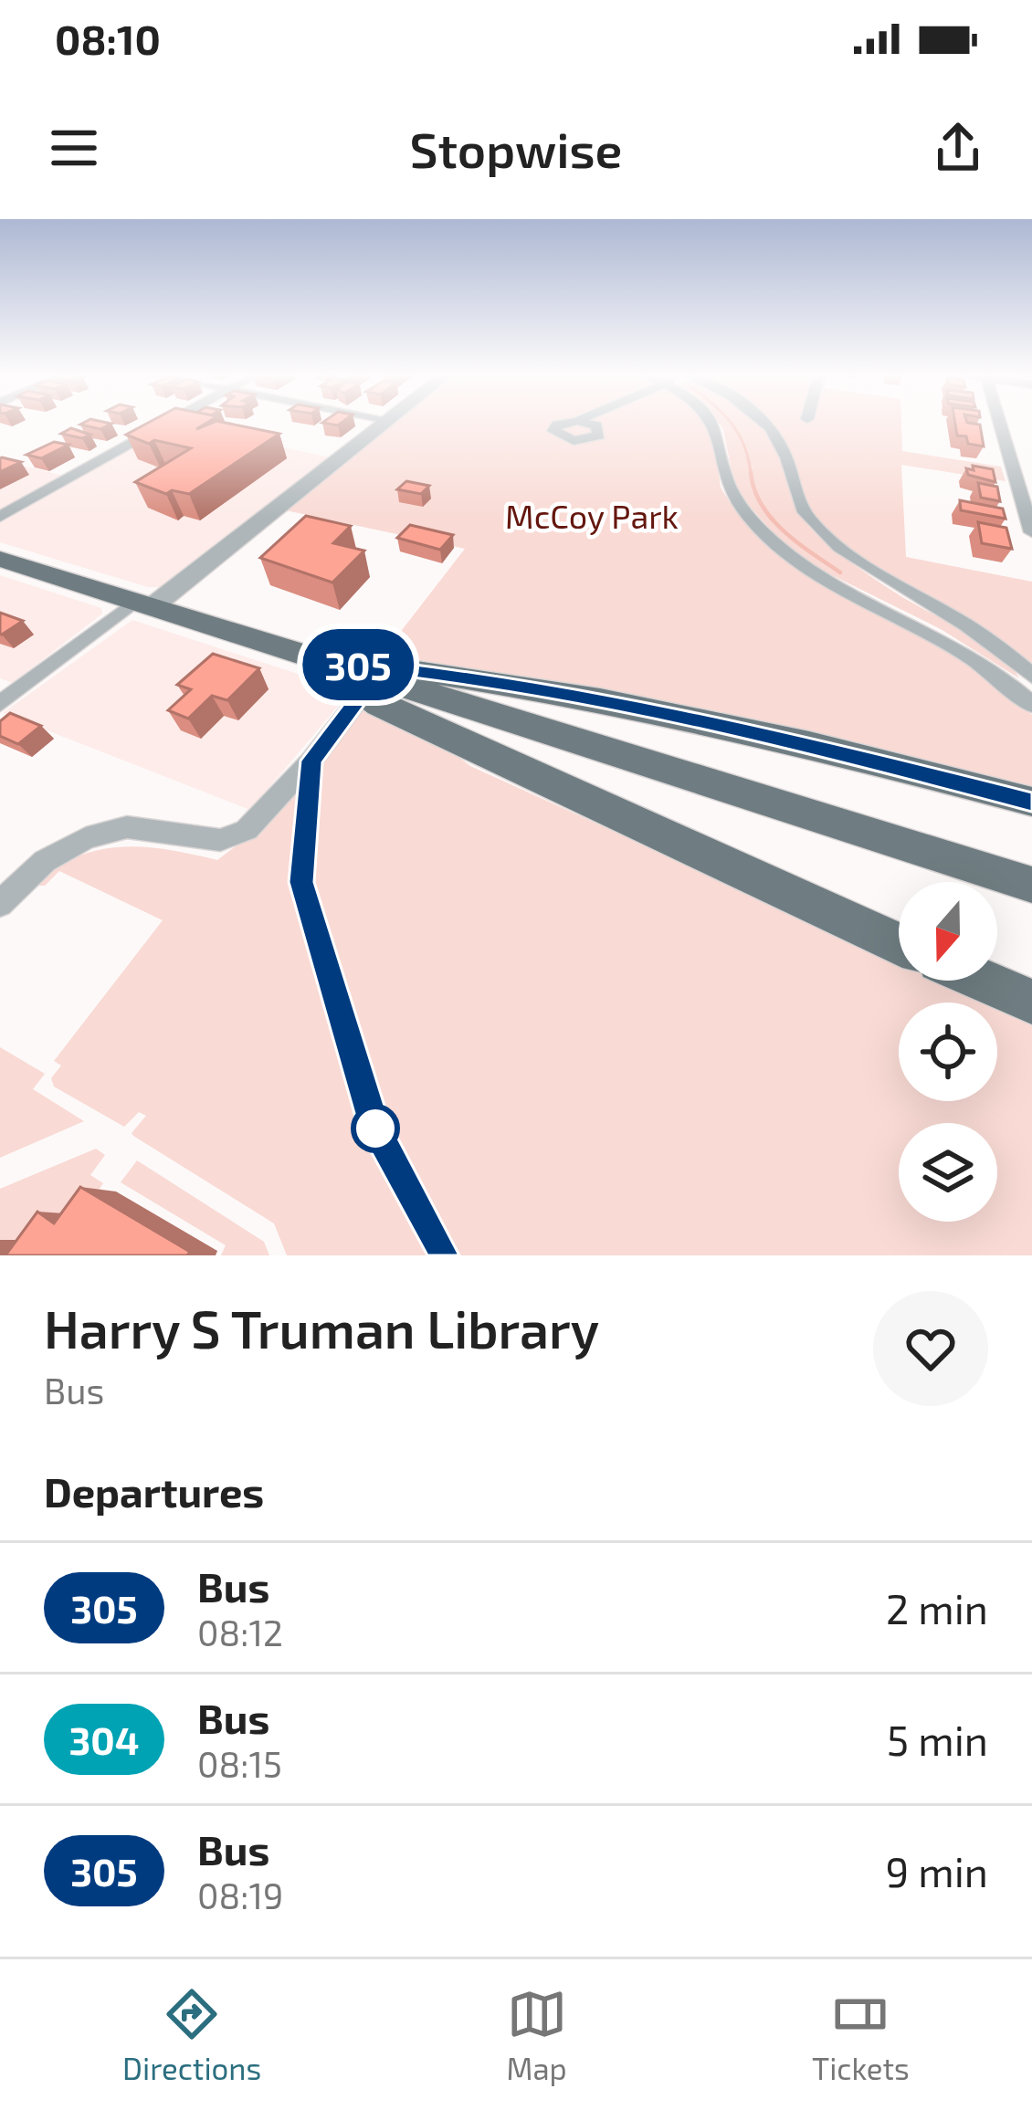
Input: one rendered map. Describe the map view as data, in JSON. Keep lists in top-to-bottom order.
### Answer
{
  "parks": ["McCoy Park"],
  "lines": ["bus line 305"],
  "north": "bottom",
  "page": {
    "status": "08:10",
    "header": "Stopwise",
    "on_map": "305",
    "heading": [
      ["Harry S Truman Library", "Bus"],
      "Departures"
    ],
    "list": [
      {
        "mark": "305",
        "name": "Bus",
        "note": "08:12",
        "value": "2 min"
      },
      {
        "mark": "304",
        "name": "Bus",
        "note": "08:15",
        "value": "5 min"
      },
      {
        "mark": "305",
        "name": "Bus",
        "note": "08:19",
        "value": "9 min"
      }
    ],
    "tabs": ["Directions", "Map", "Tickets"]
  }
}
